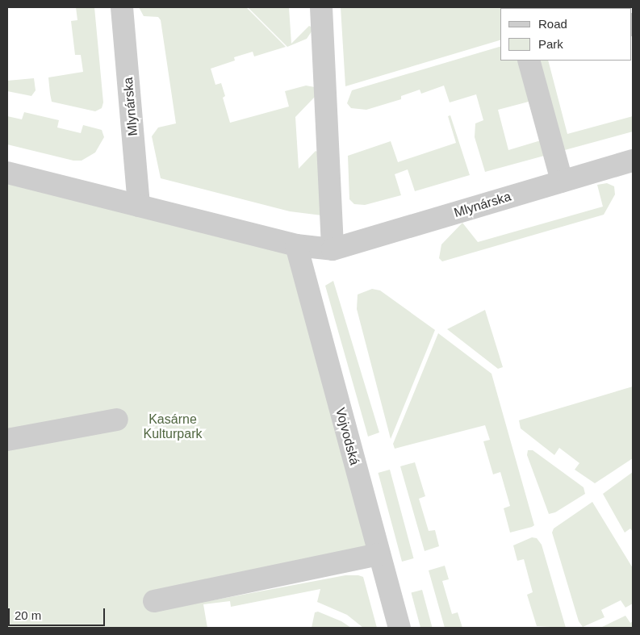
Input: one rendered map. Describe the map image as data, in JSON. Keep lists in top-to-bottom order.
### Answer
{
  "streets": {
    "street": ["Mlynárska", "Vojvodská"]
  },
  "crossings": [
    ["Mlynárska", "Vojvodská"]
  ],
  "parks": ["Kasárne Kulturpark"],
  "legend": ["Road", "Park"],
  "scale_bar": "20 m"
}
